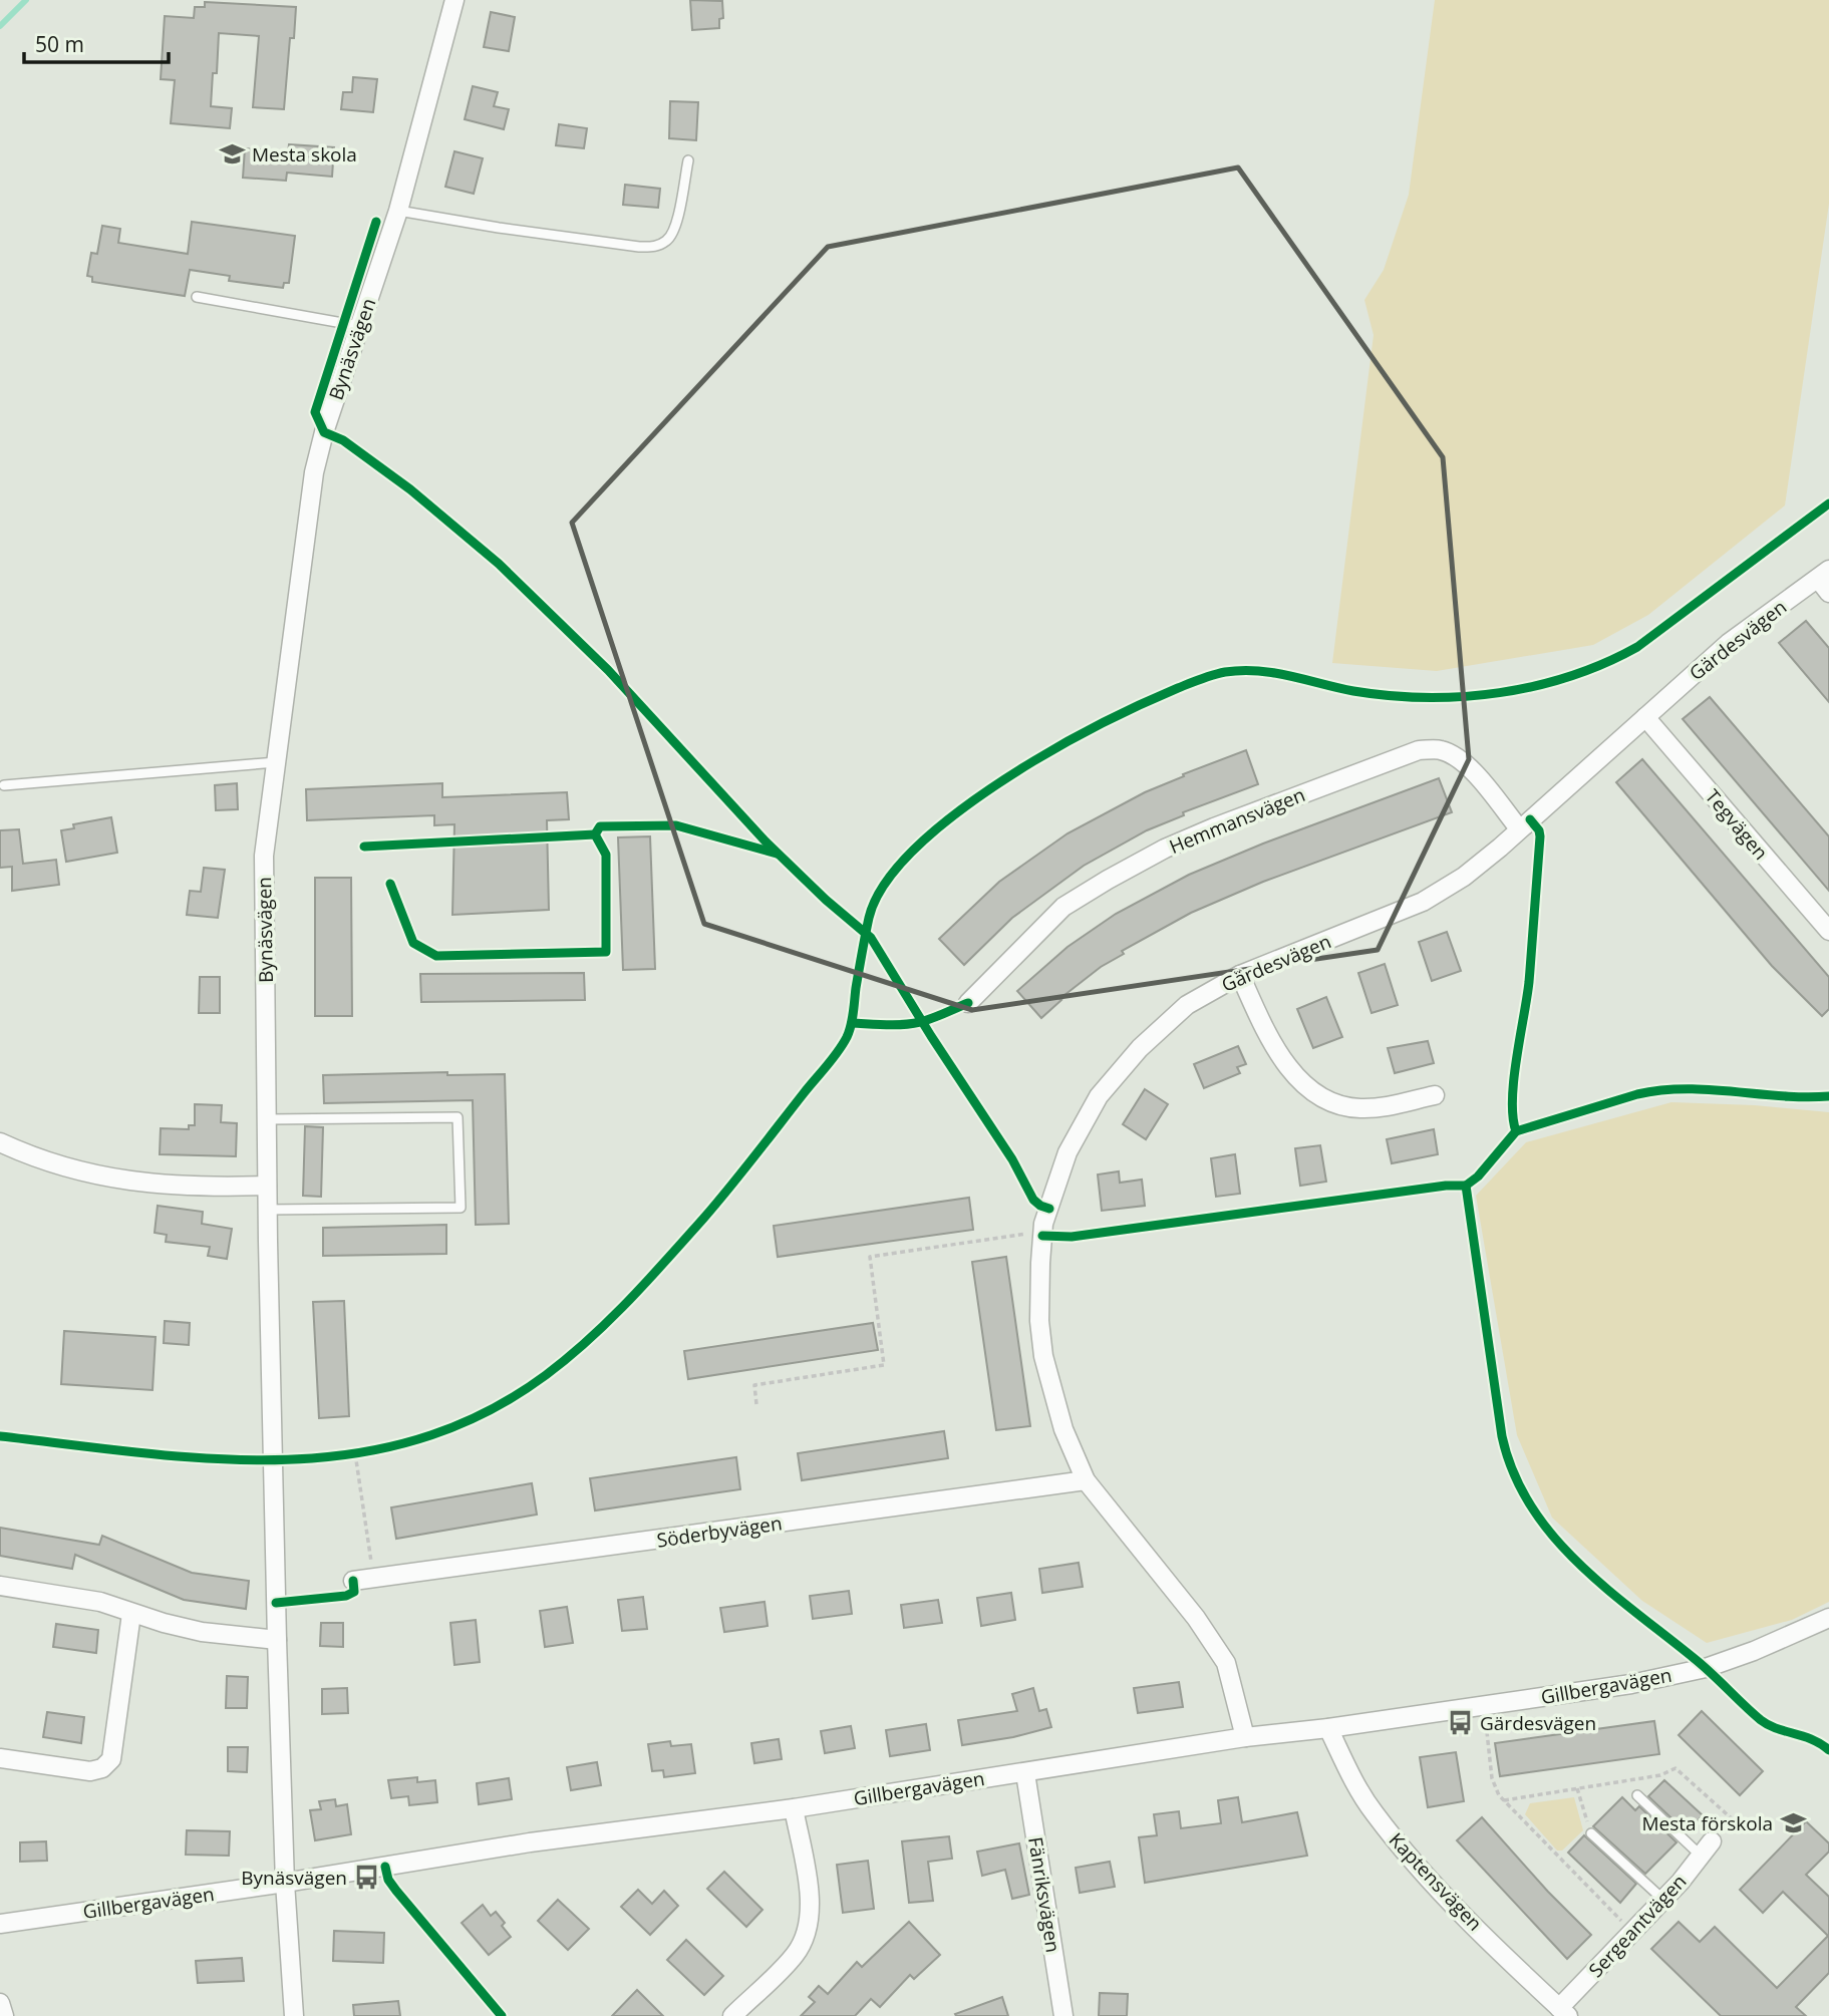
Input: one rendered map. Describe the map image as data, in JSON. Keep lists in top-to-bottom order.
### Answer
{
  "streets": {
    "street": [
      "Bynäsvägen",
      "Gärdesvägen",
      "Hemmansvägen",
      "Tegvägen",
      "Söderbyvägen",
      "Gillbergavägen",
      "Kaptensvägen",
      "Fänriksvägen",
      "Sergeantvägen"
    ]
  },
  "crossings": [
    ["Bynäsvägen", "Gillbergavägen"],
    ["Gärdesvägen", "Hemmansvägen"],
    ["Gärdesvägen", "Tegvägen"],
    ["Gärdesvägen", "Söderbyvägen"],
    ["Gärdesvägen", "Gillbergavägen"],
    ["Gillbergavägen", "Kaptensvägen"],
    ["Gillbergavägen", "Fänriksvägen"],
    ["Kaptensvägen", "Sergeantvägen"]
  ],
  "places": {
    "school or university": ["Mesta skola", "Mesta förskola"],
    "bus stop": ["Gärdesvägen", "Bynäsvägen"]
  },
  "scale_bar": "50 m"
}
